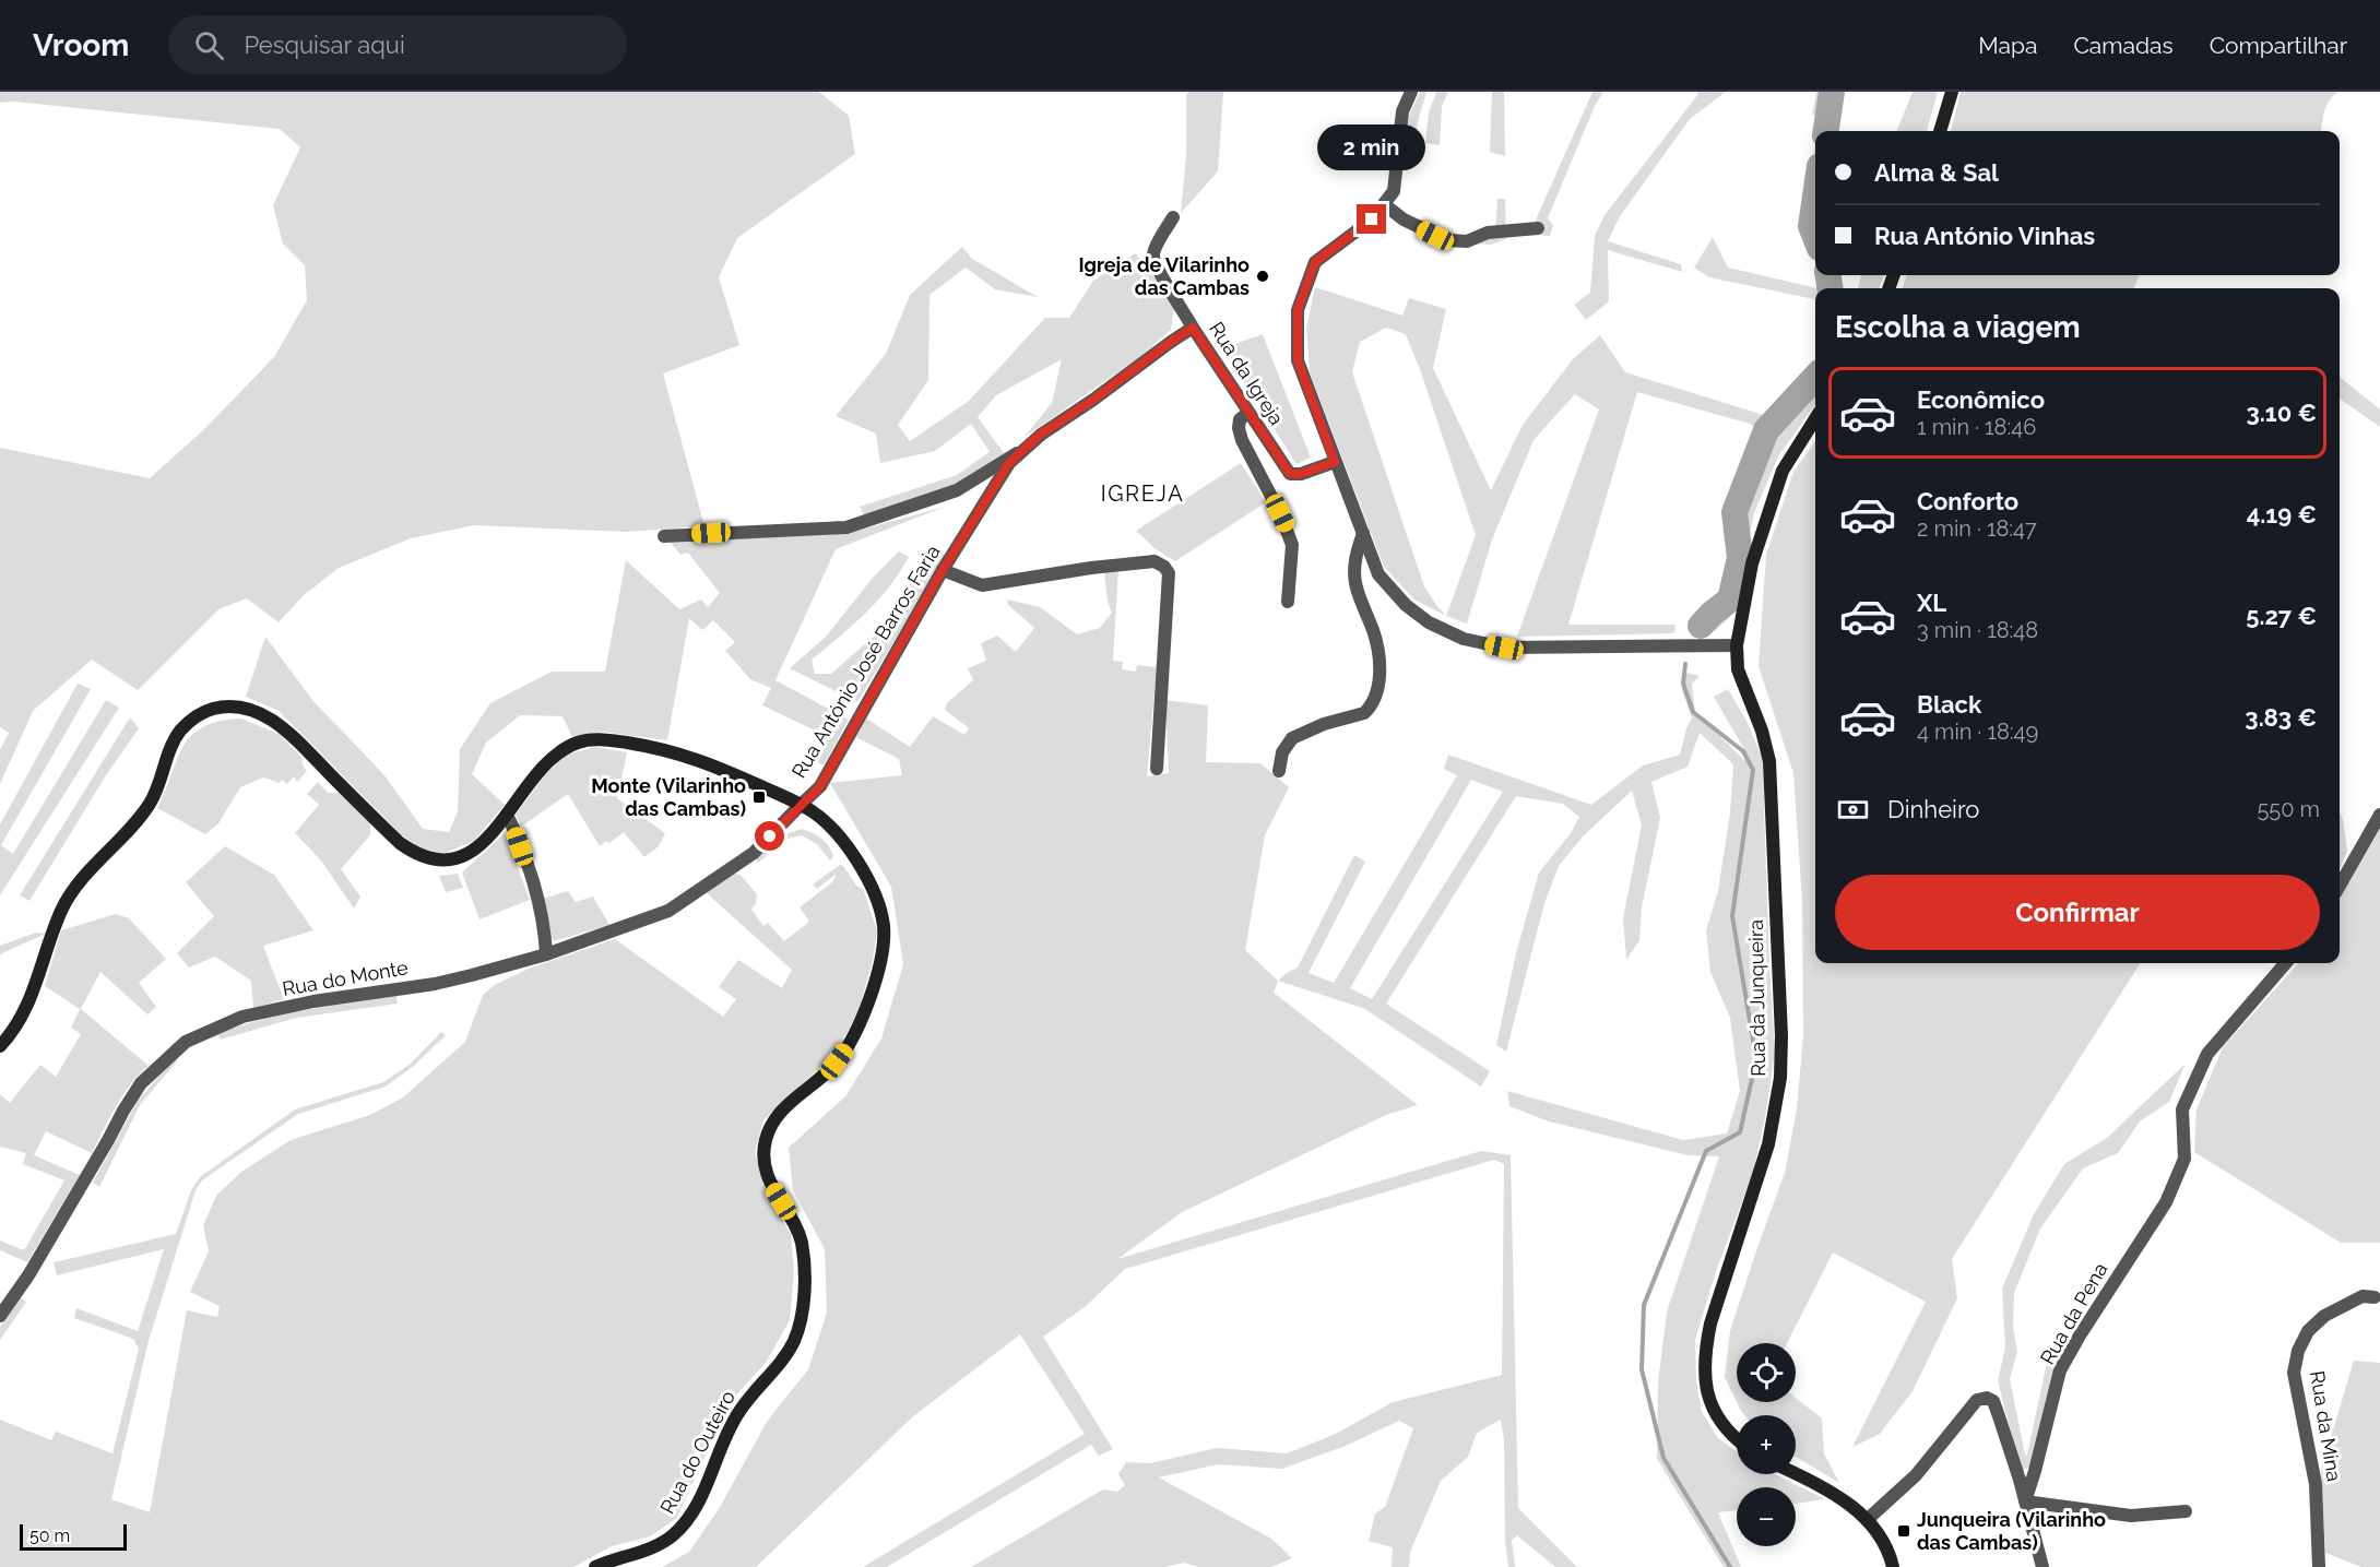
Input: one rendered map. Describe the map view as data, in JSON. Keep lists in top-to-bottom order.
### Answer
{
  "streets": {
    "main road": ["Rua da Junqueira", "Rua do Outeiro"],
    "street": [
      "Rua da Igreja",
      "Rua António José Barros Faria",
      "Rua do Monte",
      "Rua da Pena",
      "Rua da Mina"
    ]
  },
  "crossings": [
    ["Rua da Igreja", "Rua António José Barros Faria"],
    ["Rua António José Barros Faria", "Rua do Monte"],
    ["Rua António José Barros Faria", "Rua do Outeiro"],
    ["Rua do Monte", "Rua do Outeiro"]
  ],
  "districts": ["IGREJA"],
  "places": {
    "other": ["Igreja de Vilarinho das Cambas"],
    "transit": ["Monte (Vilarinho das Cambas)", "Junqueira (Vilarinho das Cambas)"]
  },
  "scale_bar": "50 m",
  "page": {
    "header": "Vroom",
    "search": "Pesquisar aqui",
    "nav": ["Mapa", "Camadas", "Compartilhar"],
    "bubble": "2 min",
    "banner": ["Alma & Sal", "Rua António Vinhas"],
    "heading": "Escolha a viagem",
    "list": [
      {
        "name": "Econômico",
        "note": "1 min · 18:46",
        "value": "3.10 €"
      },
      {
        "name": "Conforto",
        "note": "2 min · 18:47",
        "value": "4.19 €"
      },
      {
        "name": "XL",
        "note": "3 min · 18:48",
        "value": "5.27 €"
      },
      {
        "name": "Black",
        "note": "4 min · 18:49",
        "value": "3.83 €"
      }
    ],
    "pay": ["Dinheiro", "550 m"],
    "buttons": "Confirmar",
    "map_buttons": ["+", "−"],
    "scale": "50 m"
  }
}
